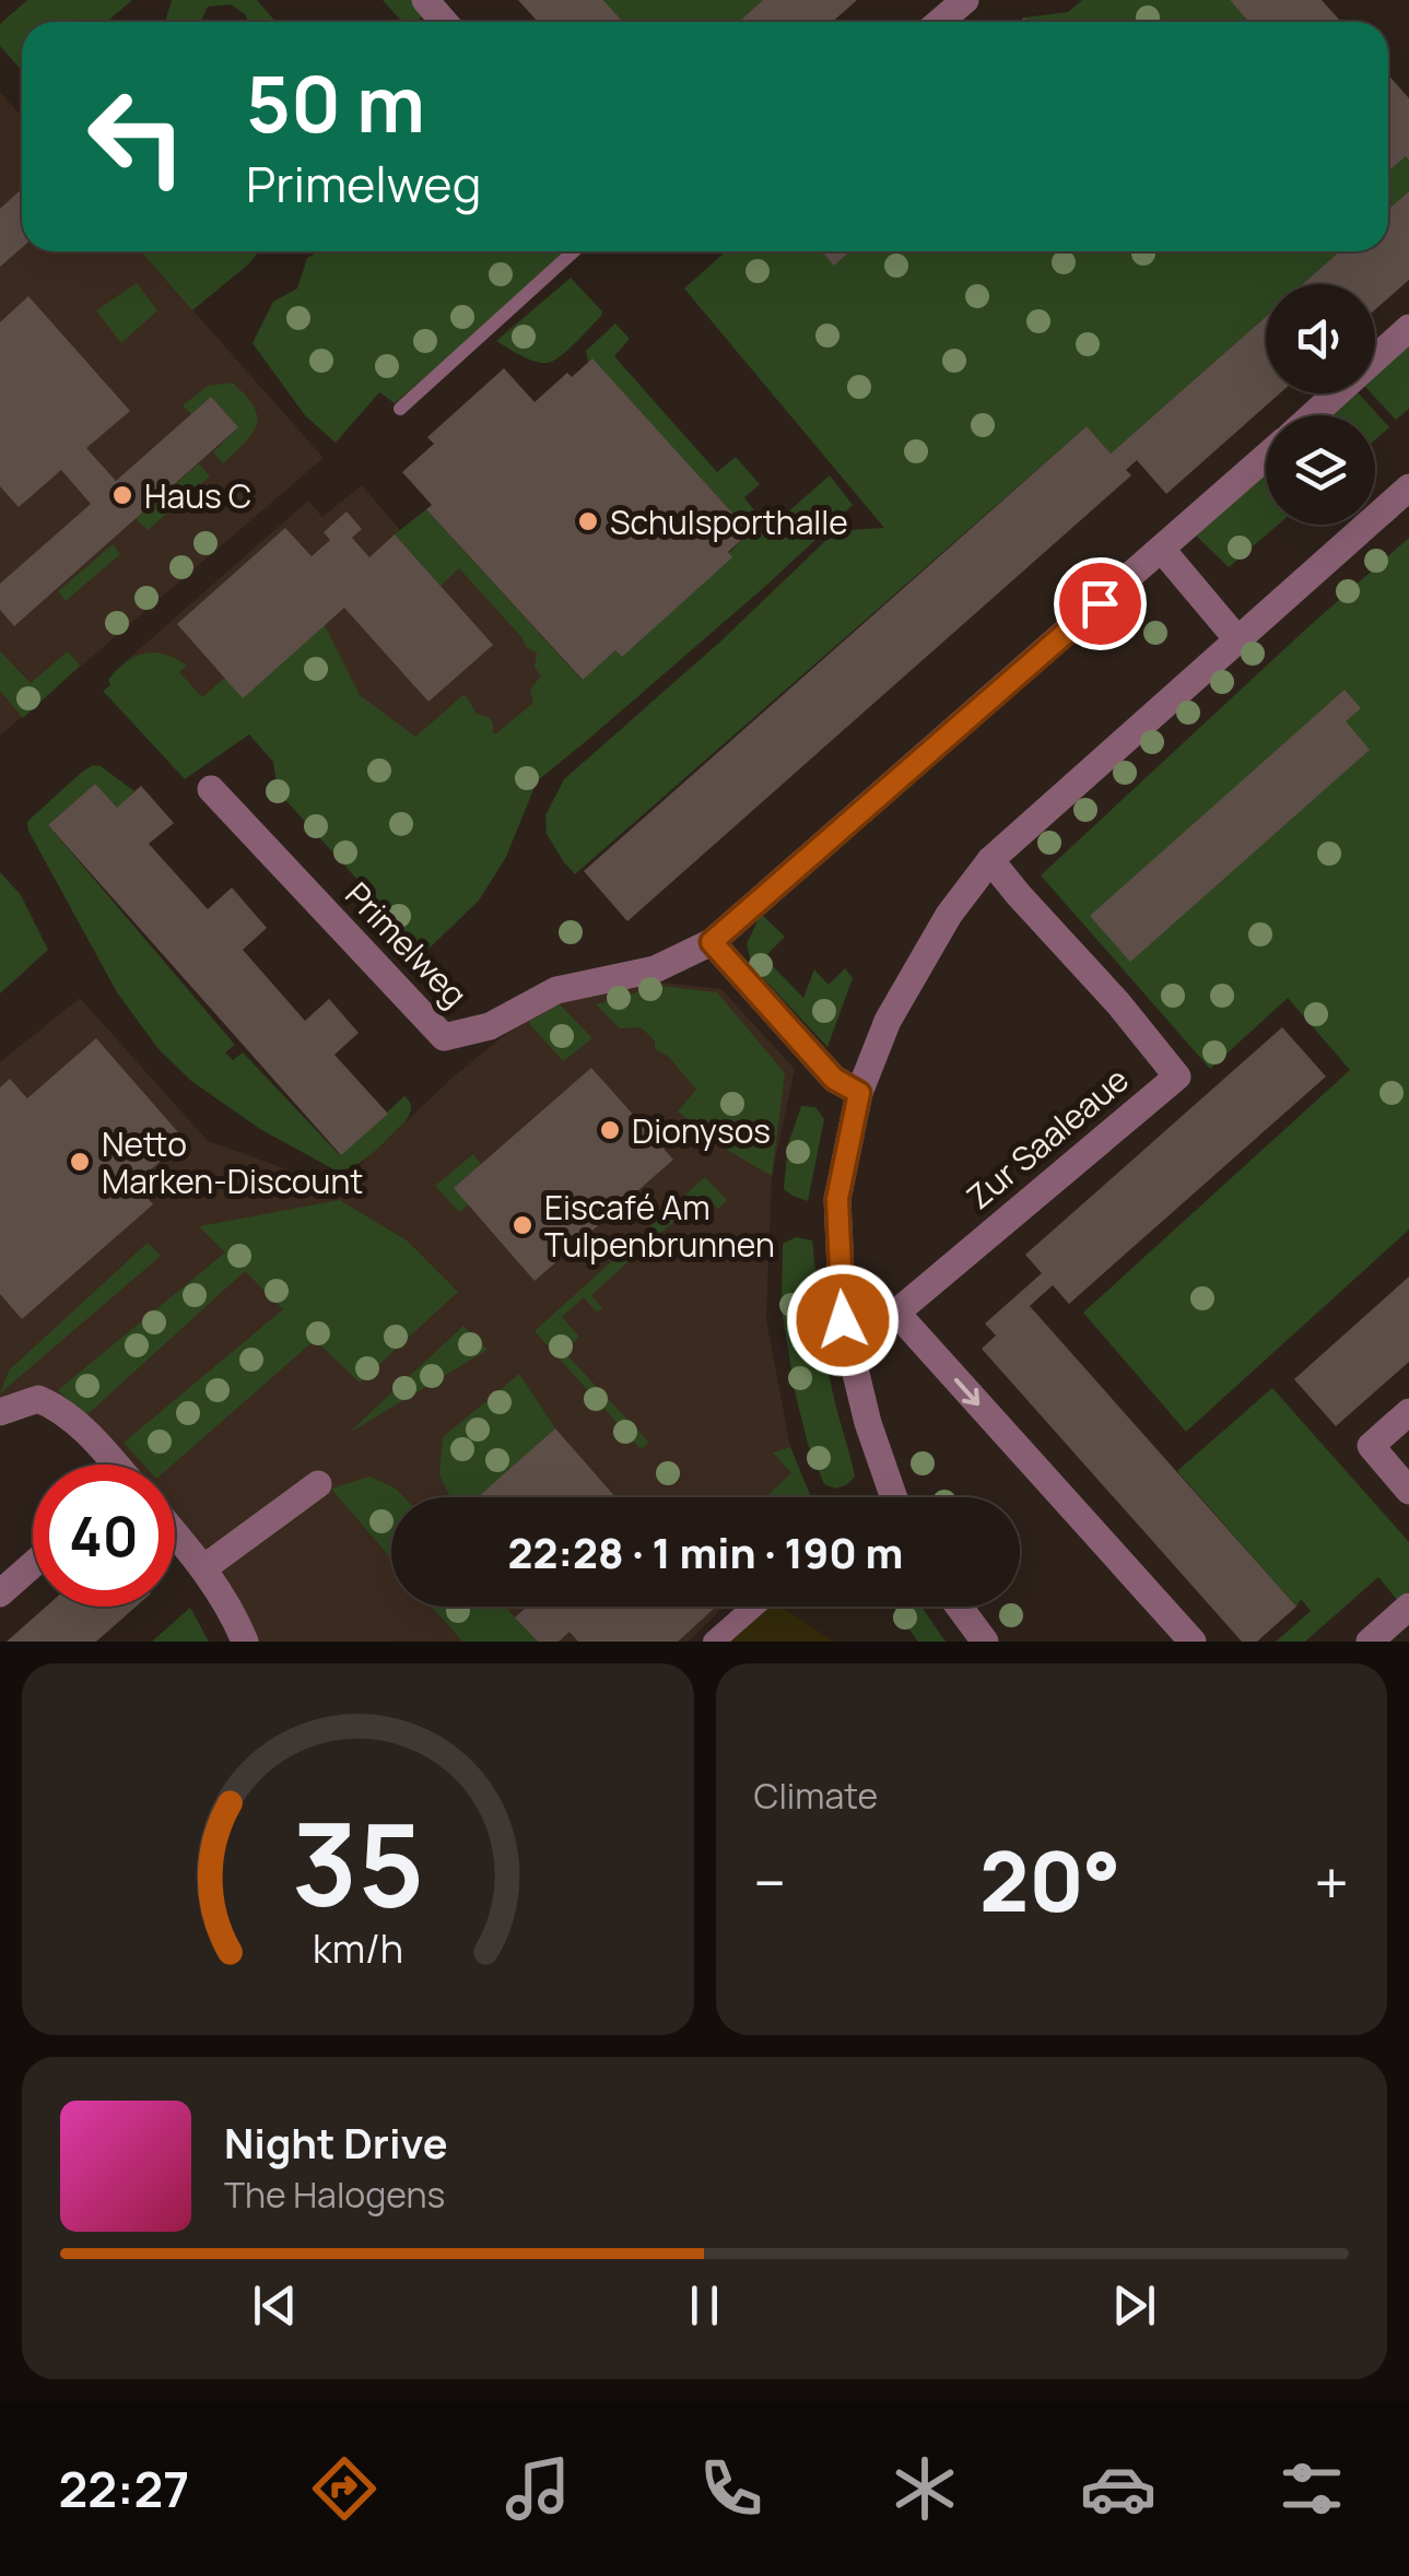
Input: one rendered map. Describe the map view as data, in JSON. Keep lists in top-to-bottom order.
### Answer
{
  "streets": {
    "street": ["Primelweg", "Zur Saaleaue"]
  },
  "places": [
    "Haus C",
    "Schulsporthalle",
    "Dionysos",
    "Netto Marken-Discount",
    "Eiscafé Am Tulpenbrunnen"
  ],
  "page": {
    "turn": ["50 m", "Primelweg"],
    "limit": "40",
    "trip": "22:28 · 1 min · 190 m",
    "tile": "Climate",
    "heat": ["−", "20°", "+"],
    "song": ["Night Drive", "The Halogens"],
    "tabs": "22:27",
    "gauge": ["35", "km/h"]
  }
}
